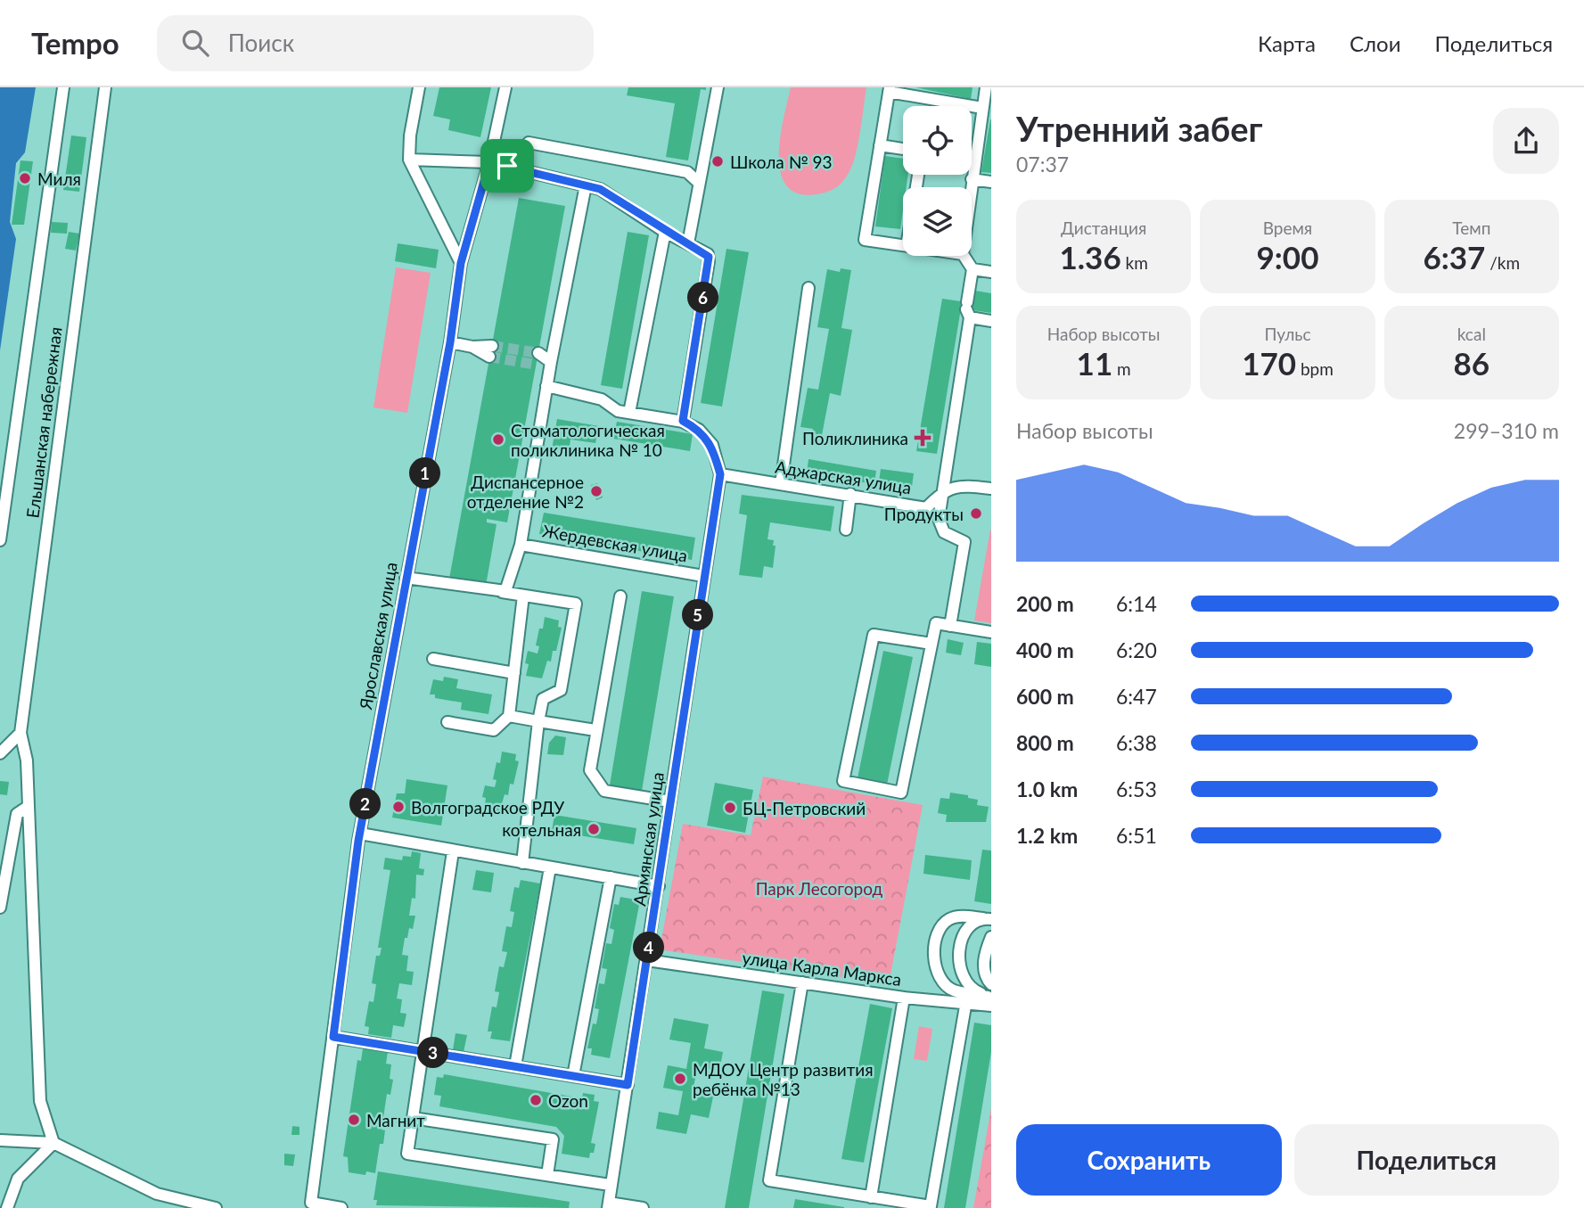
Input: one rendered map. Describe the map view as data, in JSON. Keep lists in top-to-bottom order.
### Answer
{
  "streets": {
    "street": [
      "Ельшанская набережная",
      "Аджарская улица",
      "Жердевская улица",
      "Ярославская улица",
      "Армянская улица",
      "улица Карла Маркса"
    ]
  },
  "crossings": [
    ["Аджарская улица", "Армянская улица"],
    ["Жердевская улица", "Армянская улица"],
    ["Армянская улица", "улица Карла Маркса"]
  ],
  "parks": ["Парк Лесогород"],
  "places": {
    "other": [
      "Школа № 93",
      "Миля",
      "Стоматологическая поликлиника № 10",
      "Диспансерное отделение №2",
      "Продукты",
      "Волгоградское РДУ",
      "БЦ-Петровский",
      "котельная",
      "МДОУ Центр развития ребёнка №13",
      "Ozon",
      "Магнит"
    ],
    "health": ["Поликлиника"]
  },
  "page": {
    "header": "Tempo",
    "search": "Поиск",
    "nav": ["Карта", "Слои", "Поделиться"],
    "heading": ["Утренний забег", "07:37"],
    "stats": [
      ["Дистанция", "1.36 km"],
      ["Время", "9:00"],
      ["Темп", "6:37 /km"],
      ["Набор высоты", "11 m"],
      ["Пульс", "170 bpm"],
      ["kcal", "86"]
    ],
    "pins": [
      "6",
      "1",
      "5",
      "2",
      "4",
      "3"
    ],
    "chart": ["Набор высоты", "299–310 m"],
    "list": [
      {
        "name": "200 m",
        "note": "6:14"
      },
      {
        "name": "400 m",
        "note": "6:20"
      },
      {
        "name": "600 m",
        "note": "6:47"
      },
      {
        "name": "800 m",
        "note": "6:38"
      },
      {
        "name": "1.0 km",
        "note": "6:53"
      },
      {
        "name": "1.2 km",
        "note": "6:51"
      }
    ],
    "buttons": ["Сохранить", "Поделиться"]
  }
}
